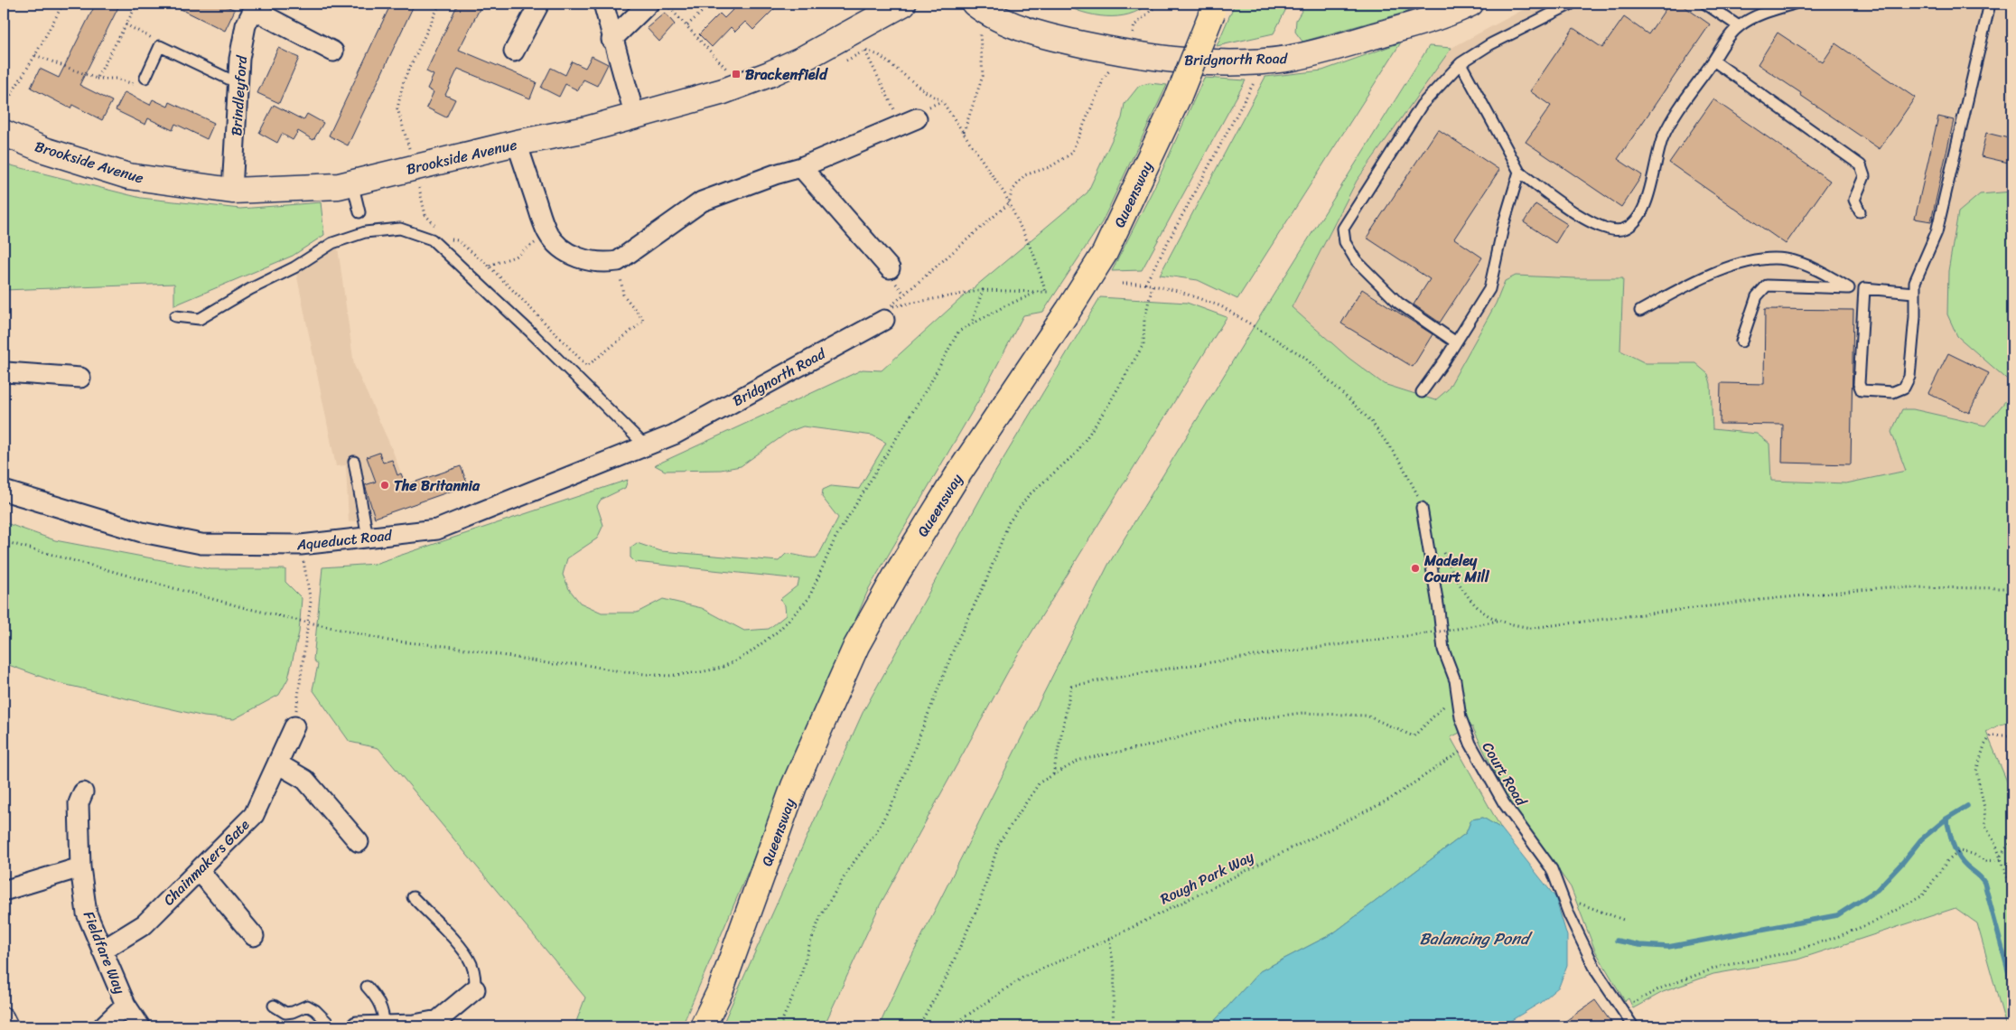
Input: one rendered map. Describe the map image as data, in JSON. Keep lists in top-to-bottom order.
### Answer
{
  "streets": {
    "main road": ["Queensway"],
    "street": [
      "Bridgnorth Road",
      "Brindleyford",
      "Brookside Avenue",
      "Aqueduct Road",
      "Chainmakers Gate",
      "Fieldfare Way"
    ],
    "lane": ["Court Road"],
    "path": ["Rough Park Way"]
  },
  "crossings": [
    ["Bridgnorth Road", "Aqueduct Road"],
    ["Brindleyford", "Brookside Avenue"],
    ["Court Road", "Rough Park Way"],
    ["Chainmakers Gate", "Fieldfare Way"]
  ],
  "water": ["Balancing Pond"],
  "places": {
    "transit": ["Brackenfield"],
    "other": ["The Britannia", "Madeley Court Mill"]
  }
}
